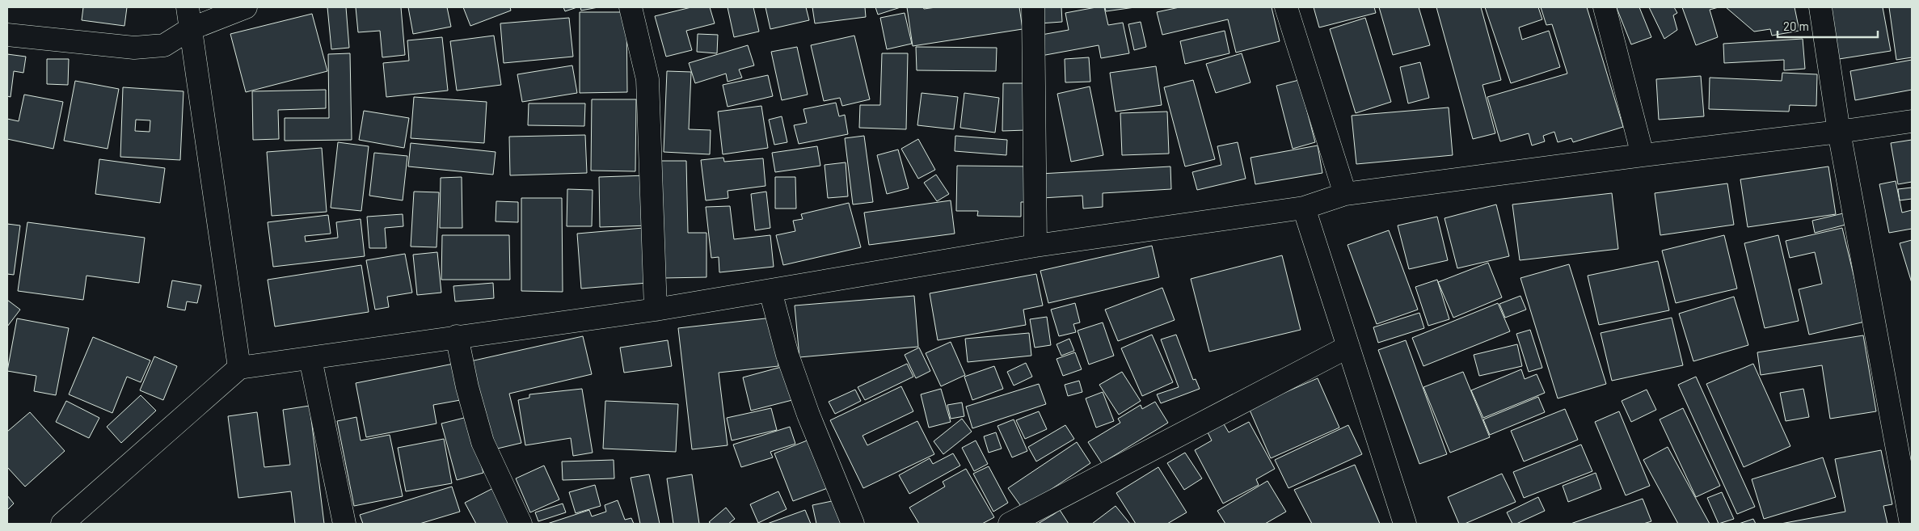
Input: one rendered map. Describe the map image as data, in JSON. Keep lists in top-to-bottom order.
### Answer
{
  "scale_bar": "20 m"
}
